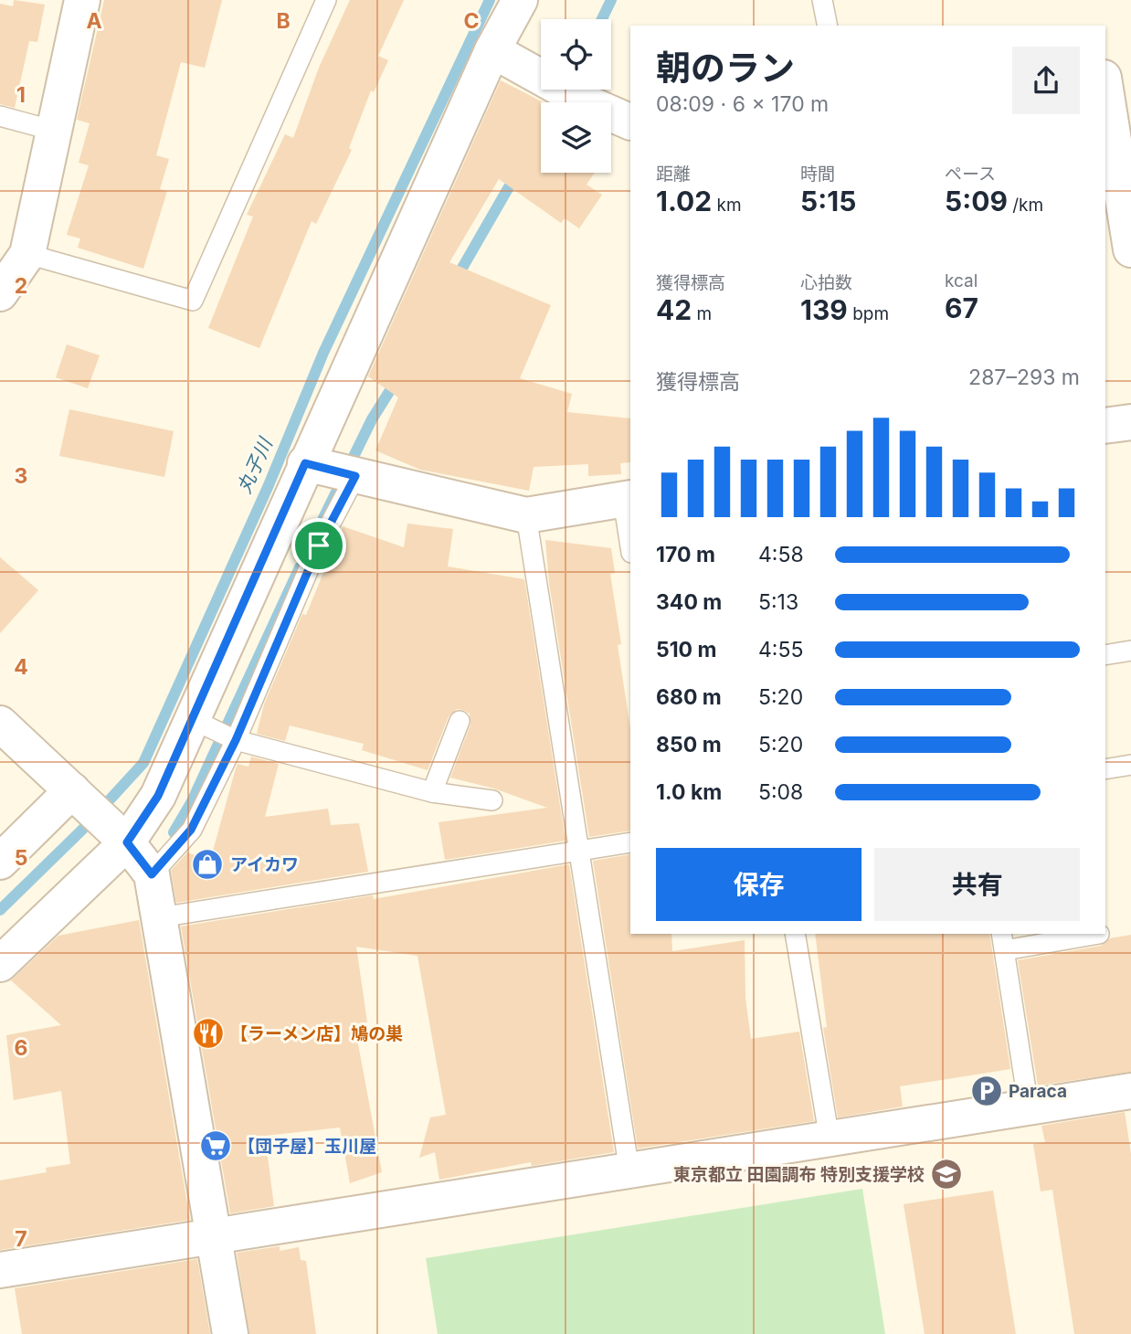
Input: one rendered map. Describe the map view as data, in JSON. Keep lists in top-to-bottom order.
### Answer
{
  "water": ["丸子川"],
  "places": {
    "shop": ["アイカワ"],
    "restaurant": ["【ラーメン店】鳩の巣"],
    "parking": ["Paraca"],
    "supermarket": ["【団子屋】玉川屋"],
    "school or university": ["東京都立 田園調布 特別支援学校"]
  },
  "page": {
    "heading": ["朝のラン", "08:09 · 6 × 170 m"],
    "stats": [
      ["距離", "1.02 km"],
      ["時間", "5:15"],
      ["ペース", "5:09 /km"],
      ["獲得標高", "42 m"],
      ["心拍数", "139 bpm"],
      ["kcal", "67"]
    ],
    "chart": ["獲得標高", "287–293 m"],
    "list": [
      {
        "name": "170 m",
        "note": "4:58"
      },
      {
        "name": "340 m",
        "note": "5:13"
      },
      {
        "name": "510 m",
        "note": "4:55"
      },
      {
        "name": "680 m",
        "note": "5:20"
      },
      {
        "name": "850 m",
        "note": "5:20"
      },
      {
        "name": "1.0 km",
        "note": "5:08"
      }
    ],
    "buttons": ["保存", "共有"]
  },
  "grid": {
    "columns": ["A", "B", "C"],
    "rows": [
      "1",
      "2",
      "3",
      "4",
      "5",
      "6",
      "7"
    ]
  }
}
